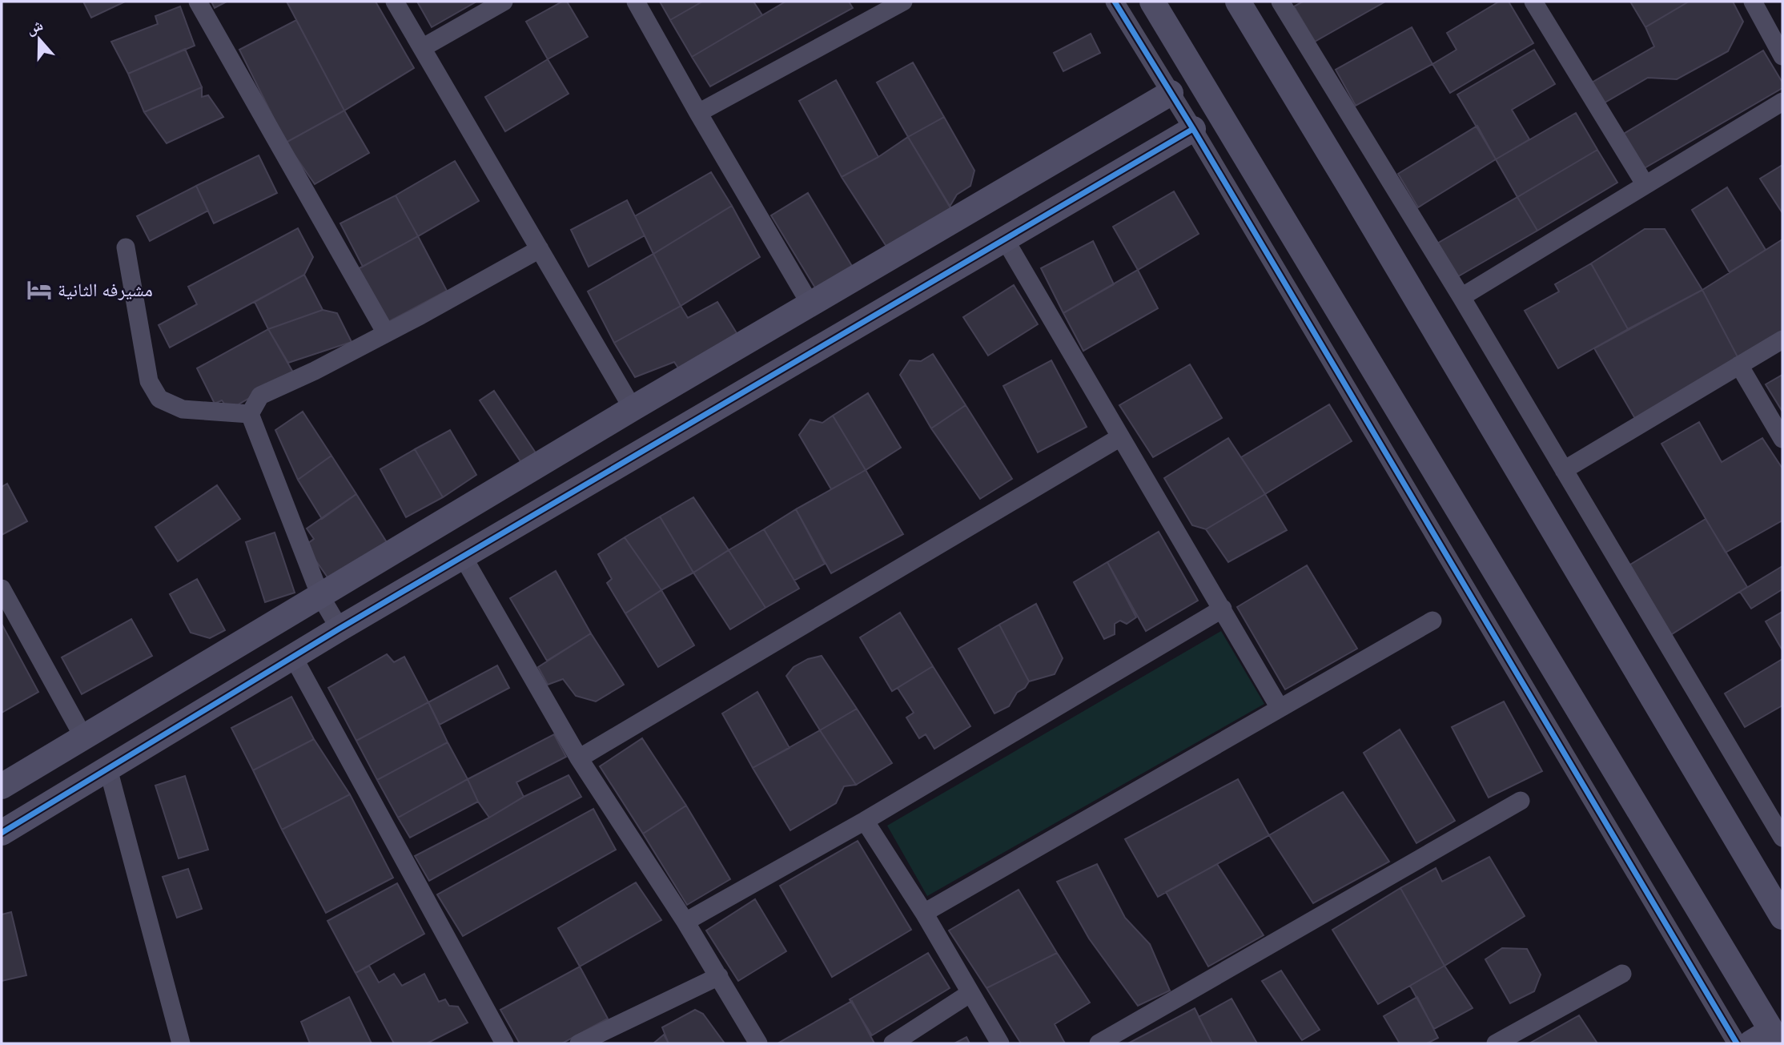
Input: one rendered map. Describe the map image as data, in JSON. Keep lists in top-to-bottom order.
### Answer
{
  "places": {
    "hotel": ["مشيرفه الثانية"]
  },
  "north": "top"
}
